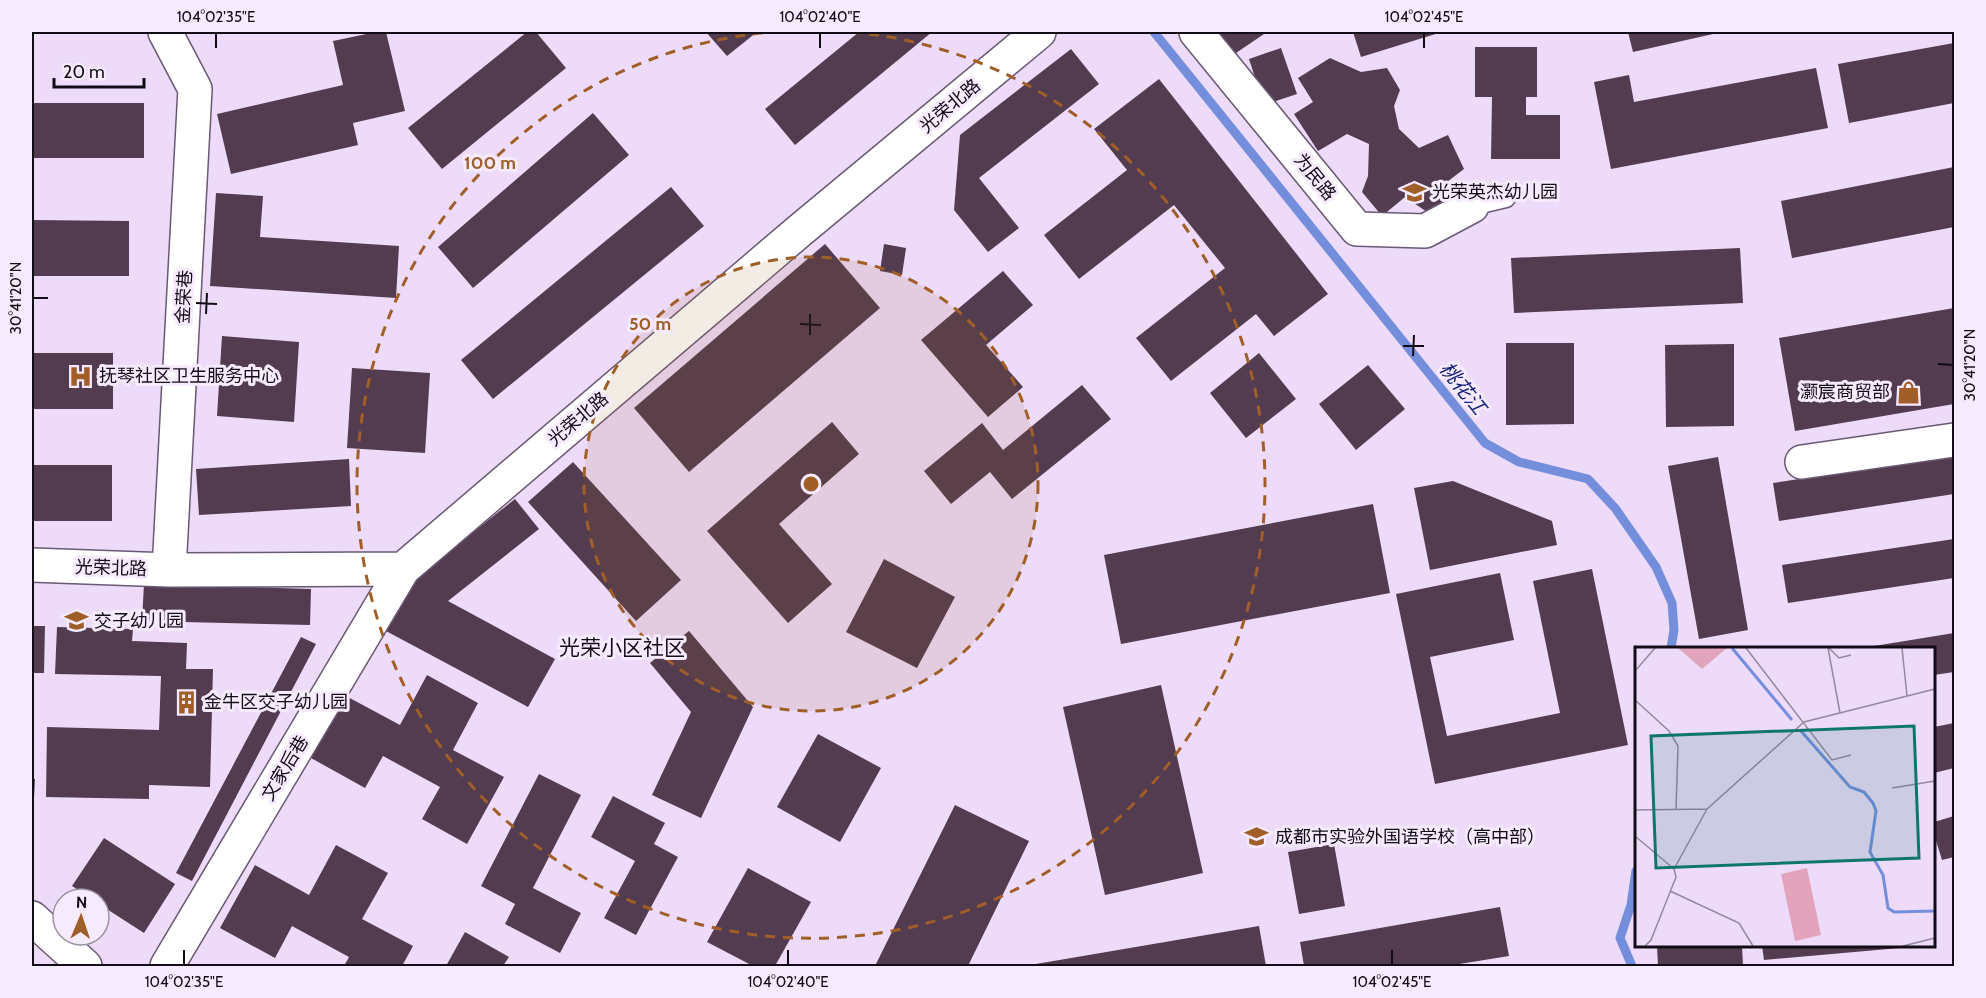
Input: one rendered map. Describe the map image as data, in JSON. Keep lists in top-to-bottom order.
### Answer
{
  "streets": {
    "street": [
      "光荣北路",
      "为民路",
      "金荣巷",
      "文家后巷"
    ]
  },
  "crossings": [
    ["光荣北路", "金荣巷"],
    ["光荣北路", "文家后巷"]
  ],
  "districts": ["光荣小区社区"],
  "water": ["桃花江"],
  "places": {
    "school or university": ["光荣英杰幼儿园", "交子幼儿园", "成都市实验外国语学校（高中部）"],
    "hospital": ["抚琴社区卫生服务中心"],
    "shop": ["灏宸商贸部"],
    "building": ["金牛区交子幼儿园"]
  },
  "scale_bar": "20 m",
  "north": "top",
  "coordinates": [
    "104°02'35\"E",
    "104°02'40\"E",
    "104°02'45\"E",
    "30°41'20\"N"
  ],
  "rings": ["100 m", "50 m"]
}
